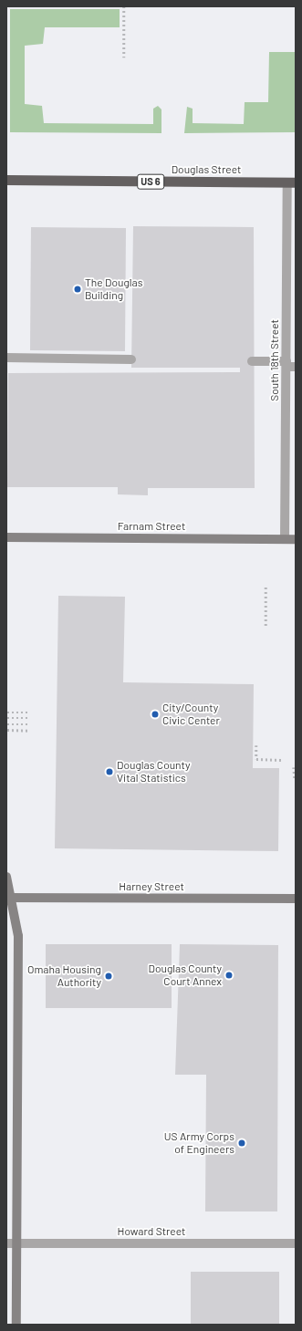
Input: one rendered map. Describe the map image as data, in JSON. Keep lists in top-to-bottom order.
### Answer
{
  "streets": {
    "highway": ["Douglas Street", "US 6"],
    "main road": ["Farnam Street", "Harney Street"],
    "street": ["South 18th Street", "Howard Street"]
  },
  "crossings": [
    ["Douglas Street", "South 18th Street"],
    ["South 18th Street", "Farnam Street"]
  ],
  "places": [
    "The Douglas Building",
    "City/County Civic Center",
    "Douglas County Vital Statistics",
    "Douglas County Court Annex",
    "Omaha Housing Authority",
    "US Army Corps of Engineers"
  ]
}
